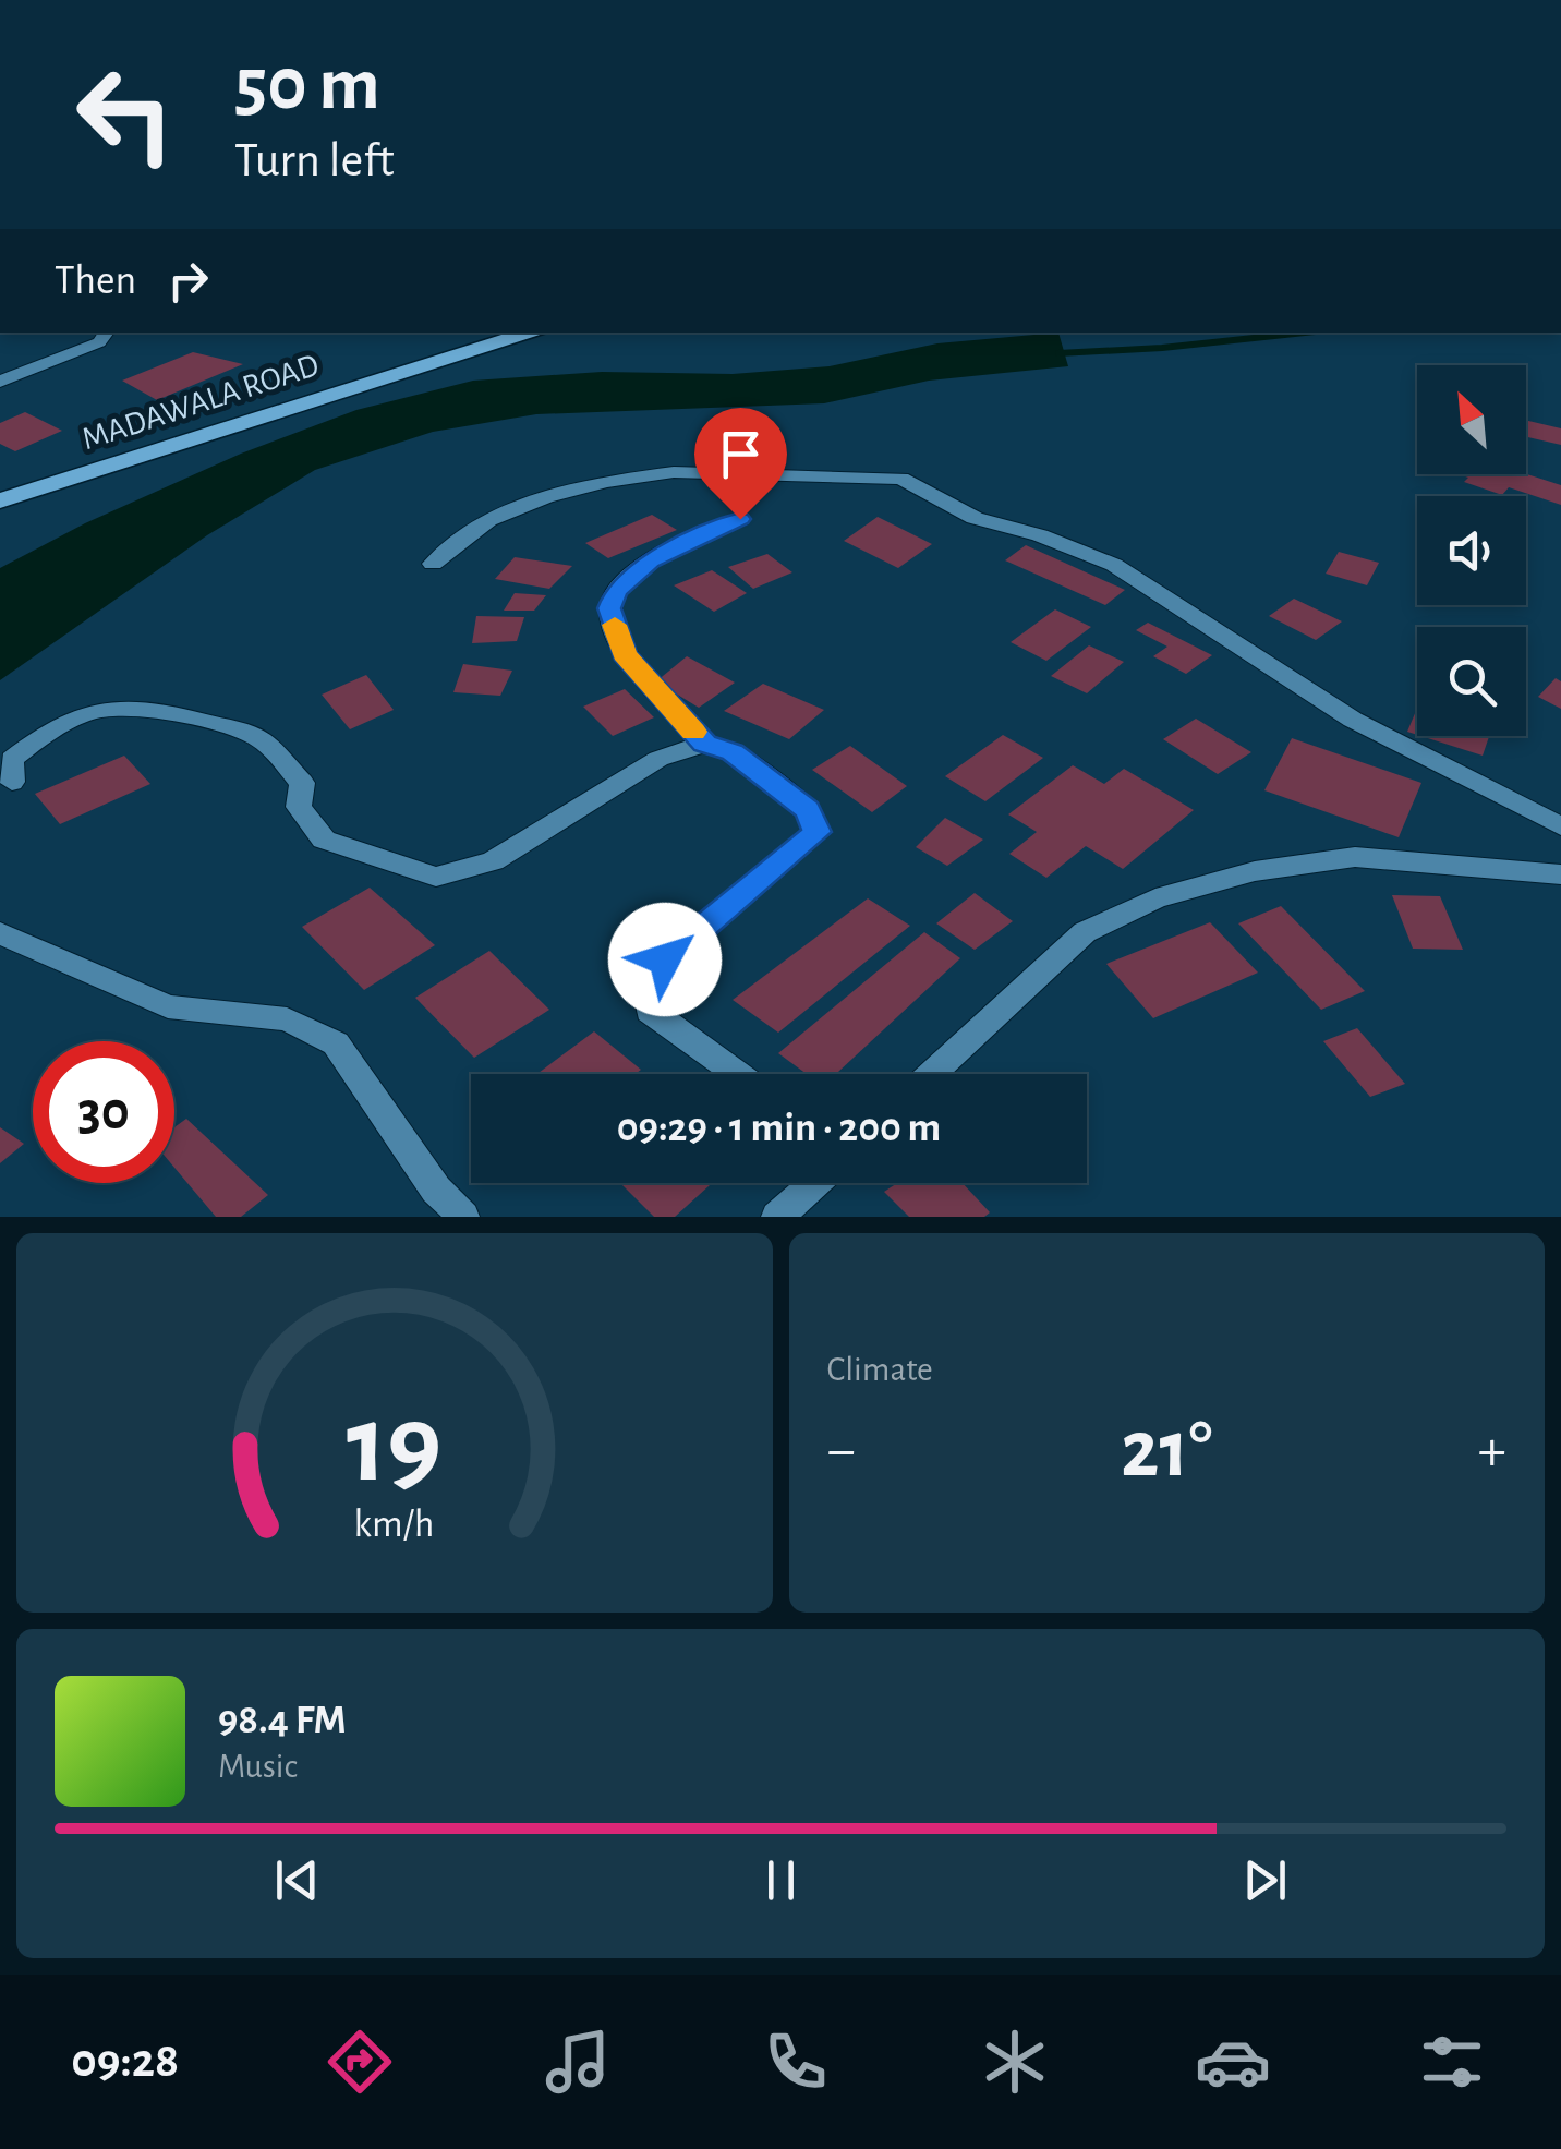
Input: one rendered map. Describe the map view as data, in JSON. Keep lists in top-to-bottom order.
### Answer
{
  "streets": {
    "main road": ["MADAWALA ROAD"]
  },
  "north": "top left",
  "page": {
    "turn": ["50 m", "Turn left"],
    "then": "Then",
    "limit": "30",
    "trip": "09:29 · 1 min · 200 m",
    "tile": "Climate",
    "heat": ["−", "21°", "+"],
    "song": ["98.4 FM", "Music"],
    "tabs": "09:28",
    "gauge": ["19", "km/h"]
  }
}
